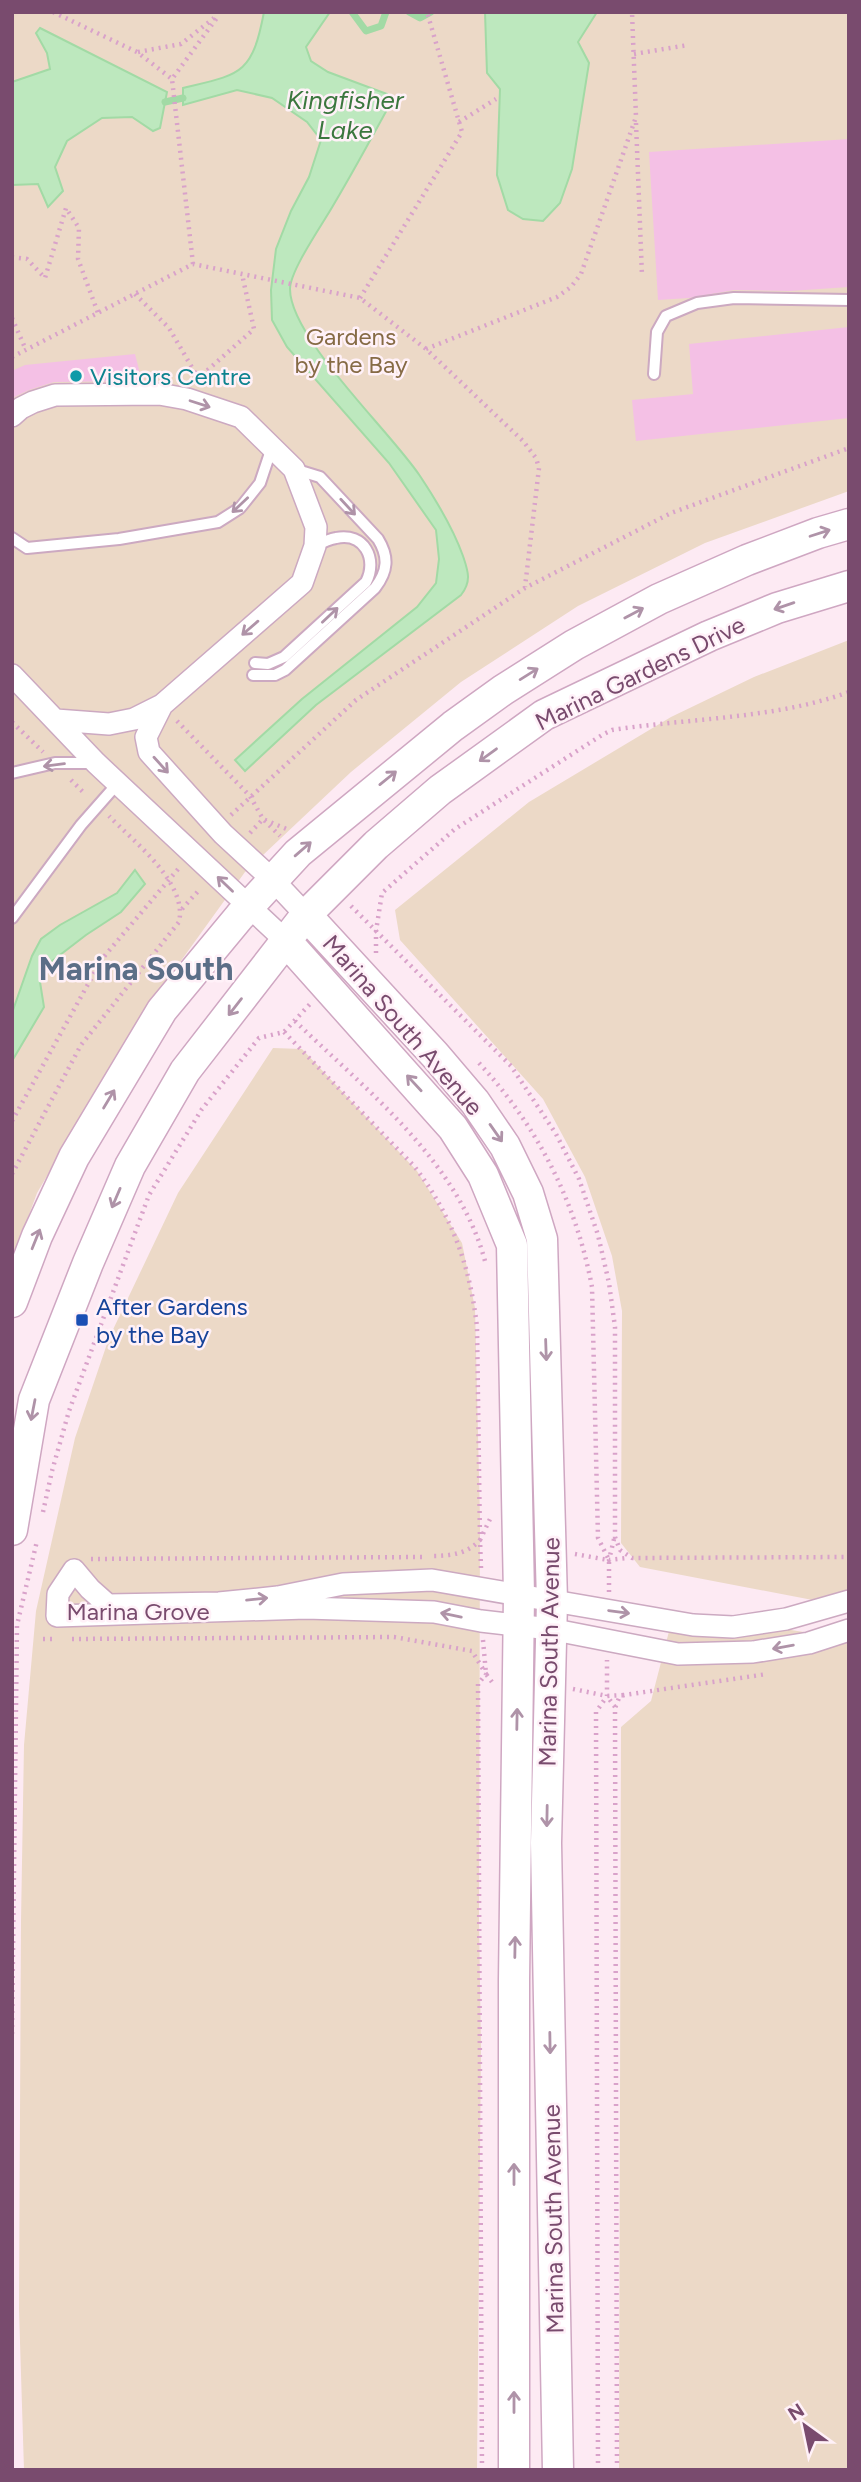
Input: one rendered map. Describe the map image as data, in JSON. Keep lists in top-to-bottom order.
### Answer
{
  "streets": {
    "street": ["Marina Gardens Drive", "Marina South Avenue", "Marina Grove"]
  },
  "crossings": [
    ["Marina Gardens Drive", "Marina South Avenue"],
    ["Marina South Avenue", "Marina Grove"]
  ],
  "districts": ["Marina South"],
  "water": ["Kingfisher Lake"],
  "parks": ["Gardens by the Bay"],
  "places": {
    "other": ["Visitors Centre"],
    "transit": ["After Gardens by the Bay"]
  },
  "north": "top left"
}
